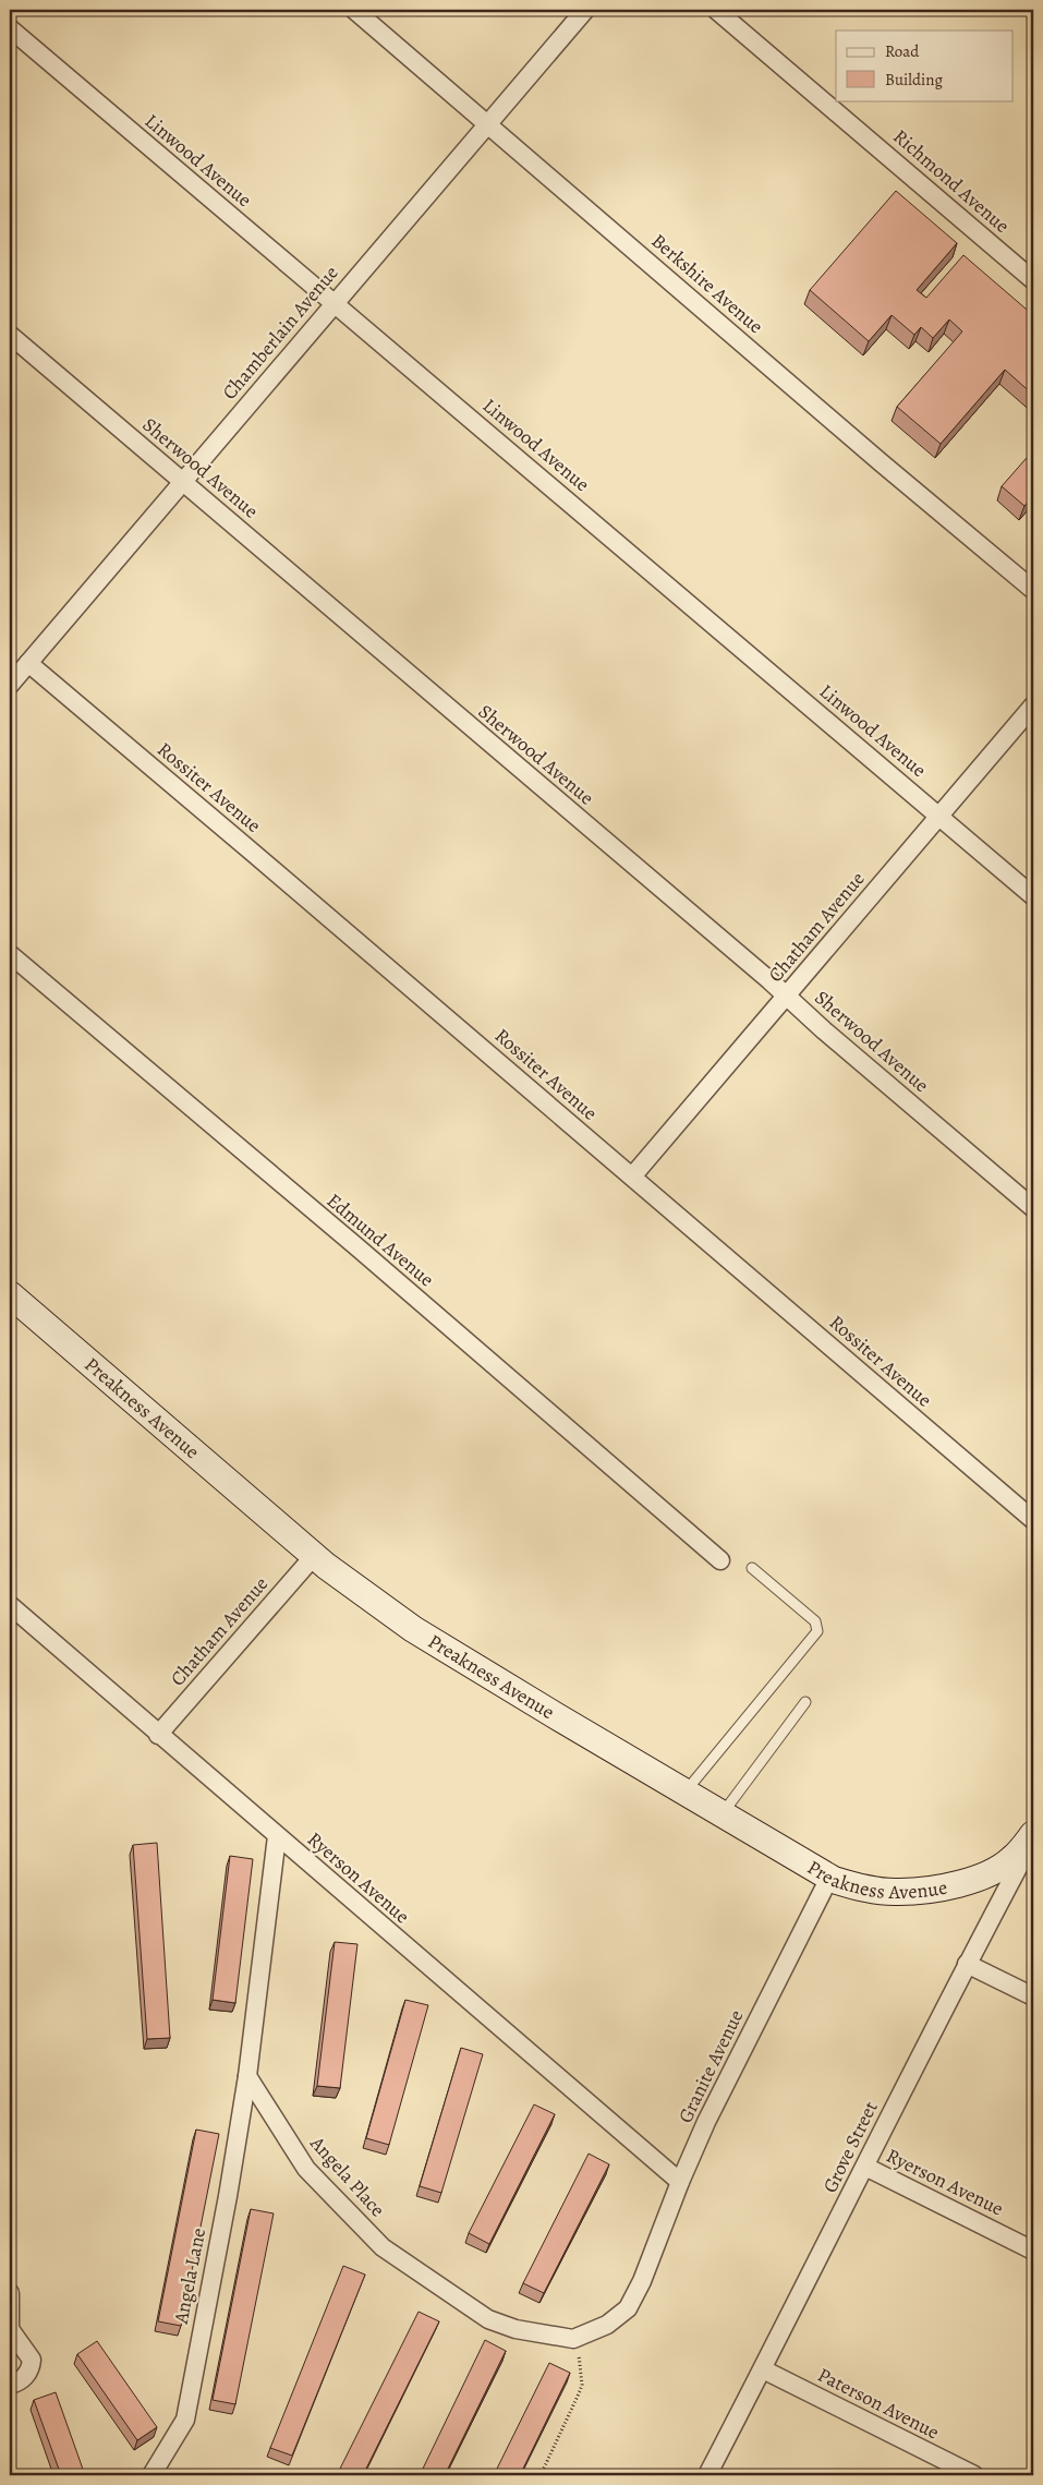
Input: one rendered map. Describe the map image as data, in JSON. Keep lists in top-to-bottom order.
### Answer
{
  "streets": {
    "main road": ["Preakness Avenue"],
    "street": [
      "Linwood Avenue",
      "Richmond Avenue",
      "Berkshire Avenue",
      "Chamberlain Avenue",
      "Sherwood Avenue",
      "Rossiter Avenue",
      "Chatham Avenue",
      "Edmund Avenue",
      "Ryerson Avenue",
      "Granite Avenue",
      "Grove Street",
      "Angela Place",
      "Angela Lane",
      "Paterson Avenue"
    ]
  },
  "crossings": [
    ["Linwood Avenue", "Chamberlain Avenue"],
    ["Linwood Avenue", "Chatham Avenue"],
    ["Berkshire Avenue", "Chamberlain Avenue"],
    ["Chamberlain Avenue", "Sherwood Avenue"],
    ["Chamberlain Avenue", "Rossiter Avenue"],
    ["Sherwood Avenue", "Chatham Avenue"],
    ["Rossiter Avenue", "Chatham Avenue"],
    ["Chatham Avenue", "Preakness Avenue"],
    ["Chatham Avenue", "Ryerson Avenue"],
    ["Preakness Avenue", "Granite Avenue"],
    ["Ryerson Avenue", "Granite Avenue"],
    ["Ryerson Avenue", "Grove Street"],
    ["Granite Avenue", "Angela Place"],
    ["Grove Street", "Paterson Avenue"],
    ["Angela Place", "Angela Lane"]
  ],
  "legend": ["Road", "Building"]
}
